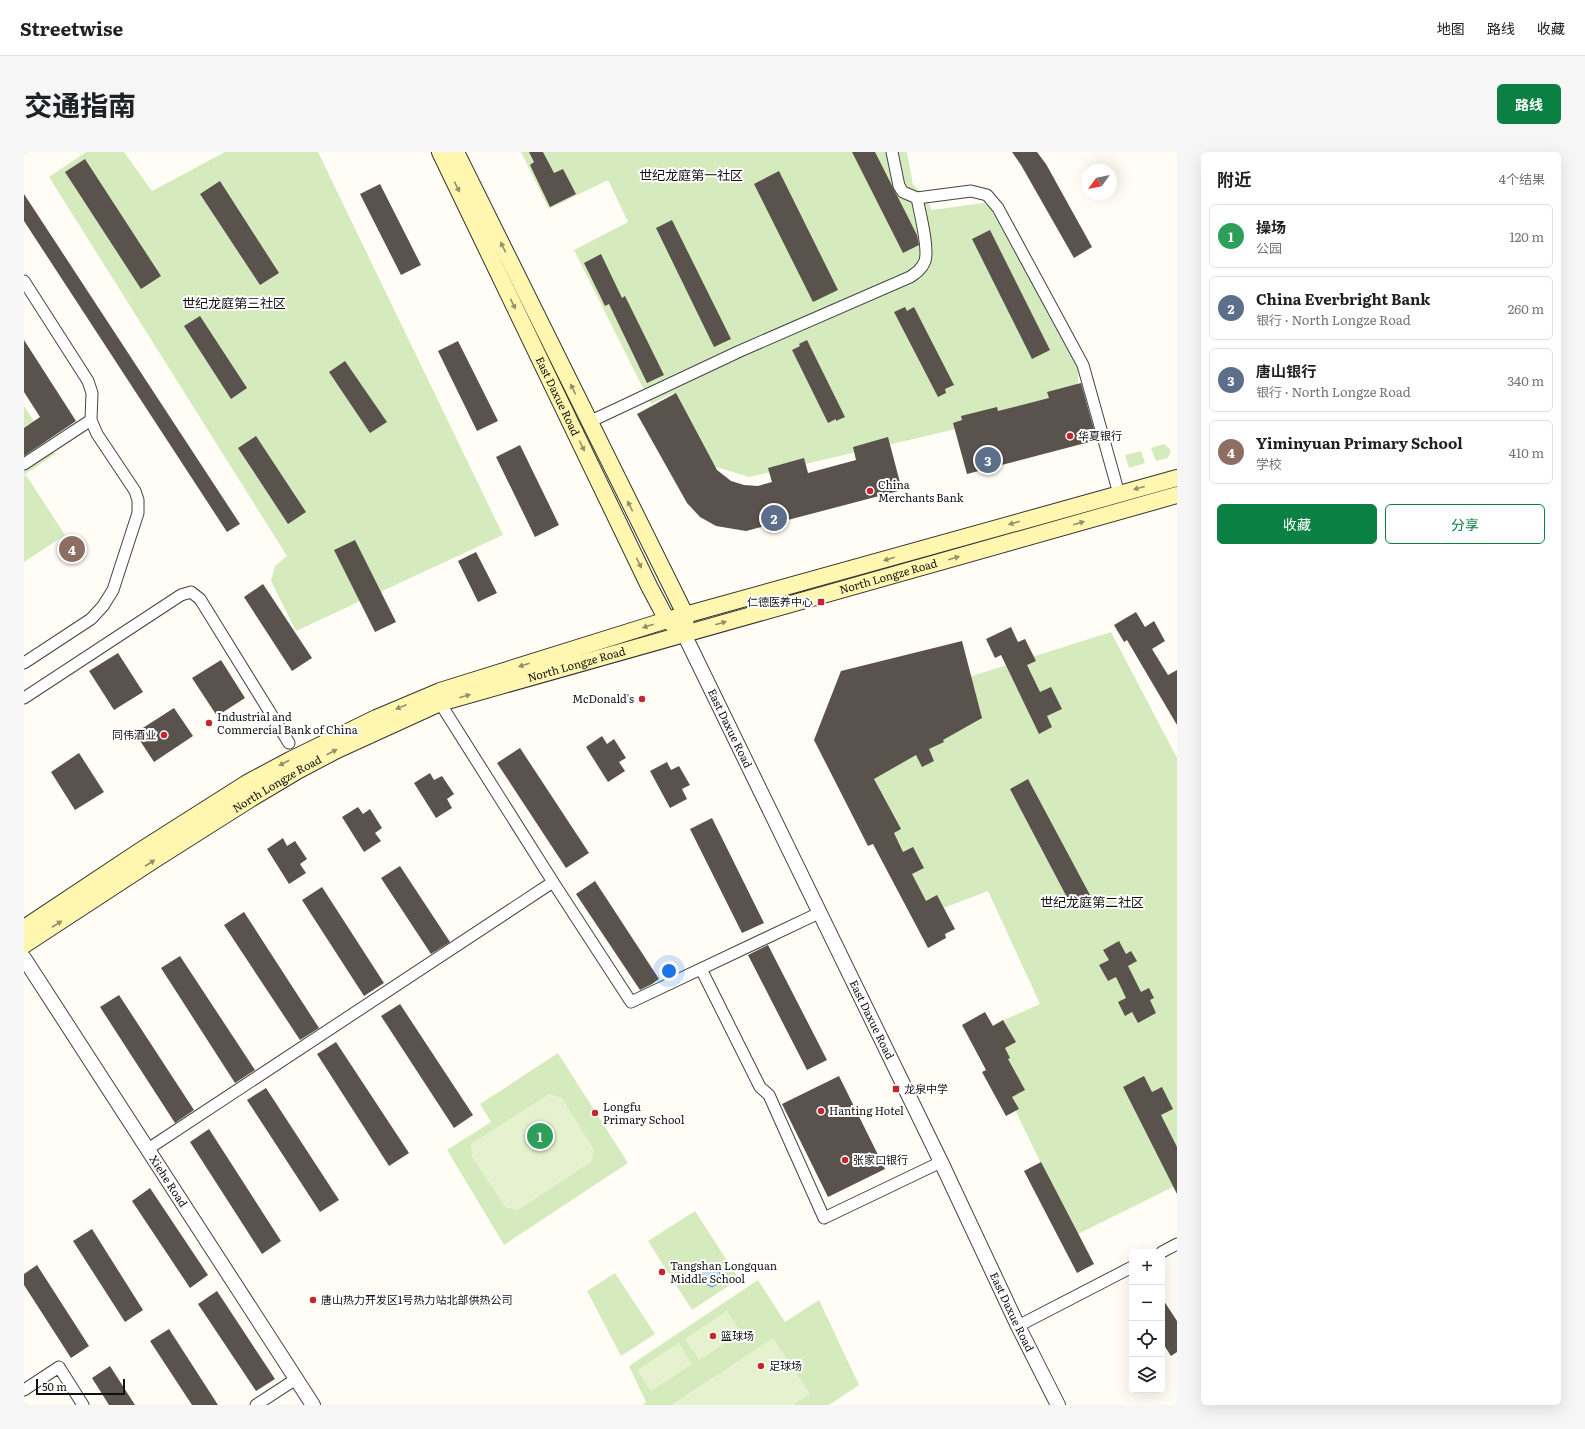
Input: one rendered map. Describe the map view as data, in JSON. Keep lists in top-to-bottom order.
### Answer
{
  "streets": {
    "main road": ["East Daxue Road", "North Longze Road"],
    "street": ["Xiehe Road"]
  },
  "crossings": [
    ["East Daxue Road", "North Longze Road"]
  ],
  "districts": ["世纪龙庭第一社区", "世纪龙庭第三社区", "世纪龙庭第二社区"],
  "places": {
    "other": [
      "华夏银行",
      "China Merchants Bank",
      "McDonald's",
      "Industrial and Commercial Bank of China",
      "同伟酒业",
      "Hanting Hotel",
      "Longfu Primary School",
      "张家口银行",
      "Tangshan Longquan Middle School",
      "唐山热力开发区1号热力站北部供热公司",
      "篮球场",
      "足球场"
    ],
    "transit": ["仁德医养中心", "龙泉中学"]
  },
  "scale_bar": "50 m",
  "north": "bottom left",
  "page": {
    "header": "Streetwise",
    "nav": ["地图", "路线", "收藏"],
    "title": "交通指南",
    "buttons": [
      "路线",
      ["收藏", "分享"]
    ],
    "heading": ["附近", "4个结果"],
    "list": [
      {
        "mark": "1",
        "name": "操场",
        "note": "公园",
        "value": "120 m"
      },
      {
        "mark": "2",
        "name": "China Everbright Bank",
        "note": "银行 · North Longze Road",
        "value": "260 m"
      },
      {
        "mark": "3",
        "name": "唐山银行",
        "note": "银行 · North Longze Road",
        "value": "340 m"
      },
      {
        "mark": "4",
        "name": "Yiminyuan Primary School",
        "note": "学校",
        "value": "410 m"
      }
    ],
    "pins": [
      "3",
      "2",
      "4",
      "1"
    ],
    "map_buttons": ["+", "−"],
    "scale": "50 m"
  }
}
